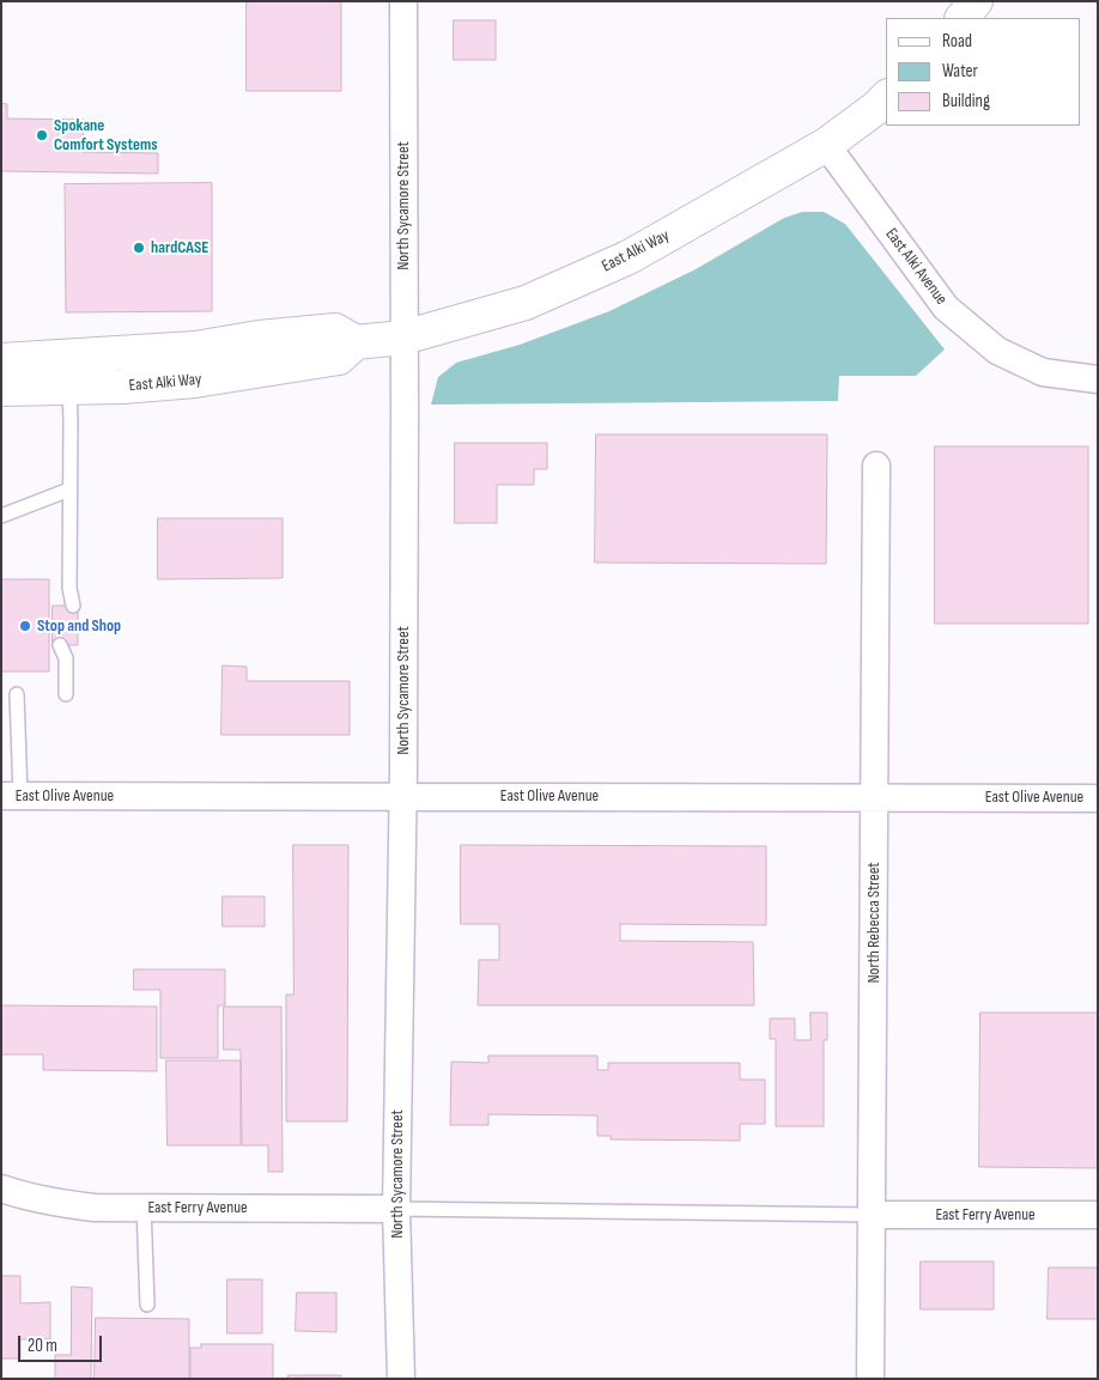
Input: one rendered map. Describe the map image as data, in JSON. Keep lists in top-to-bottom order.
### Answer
{
  "streets": {
    "main road": ["East Alki Way"],
    "street": [
      "North Sycamore Street",
      "East Alki Avenue",
      "East Olive Avenue",
      "North Rebecca Street",
      "East Ferry Avenue"
    ]
  },
  "crossings": [
    ["North Sycamore Street", "East Alki Way"],
    ["North Sycamore Street", "East Olive Avenue"],
    ["North Sycamore Street", "East Ferry Avenue"],
    ["East Alki Way", "East Alki Avenue"],
    ["East Olive Avenue", "North Rebecca Street"],
    ["North Rebecca Street", "East Ferry Avenue"]
  ],
  "places": ["Spokane Comfort Systems", "hardCASE", "Stop and Shop"],
  "legend": ["Road", "Water", "Building"],
  "scale_bar": "20 m"
}
